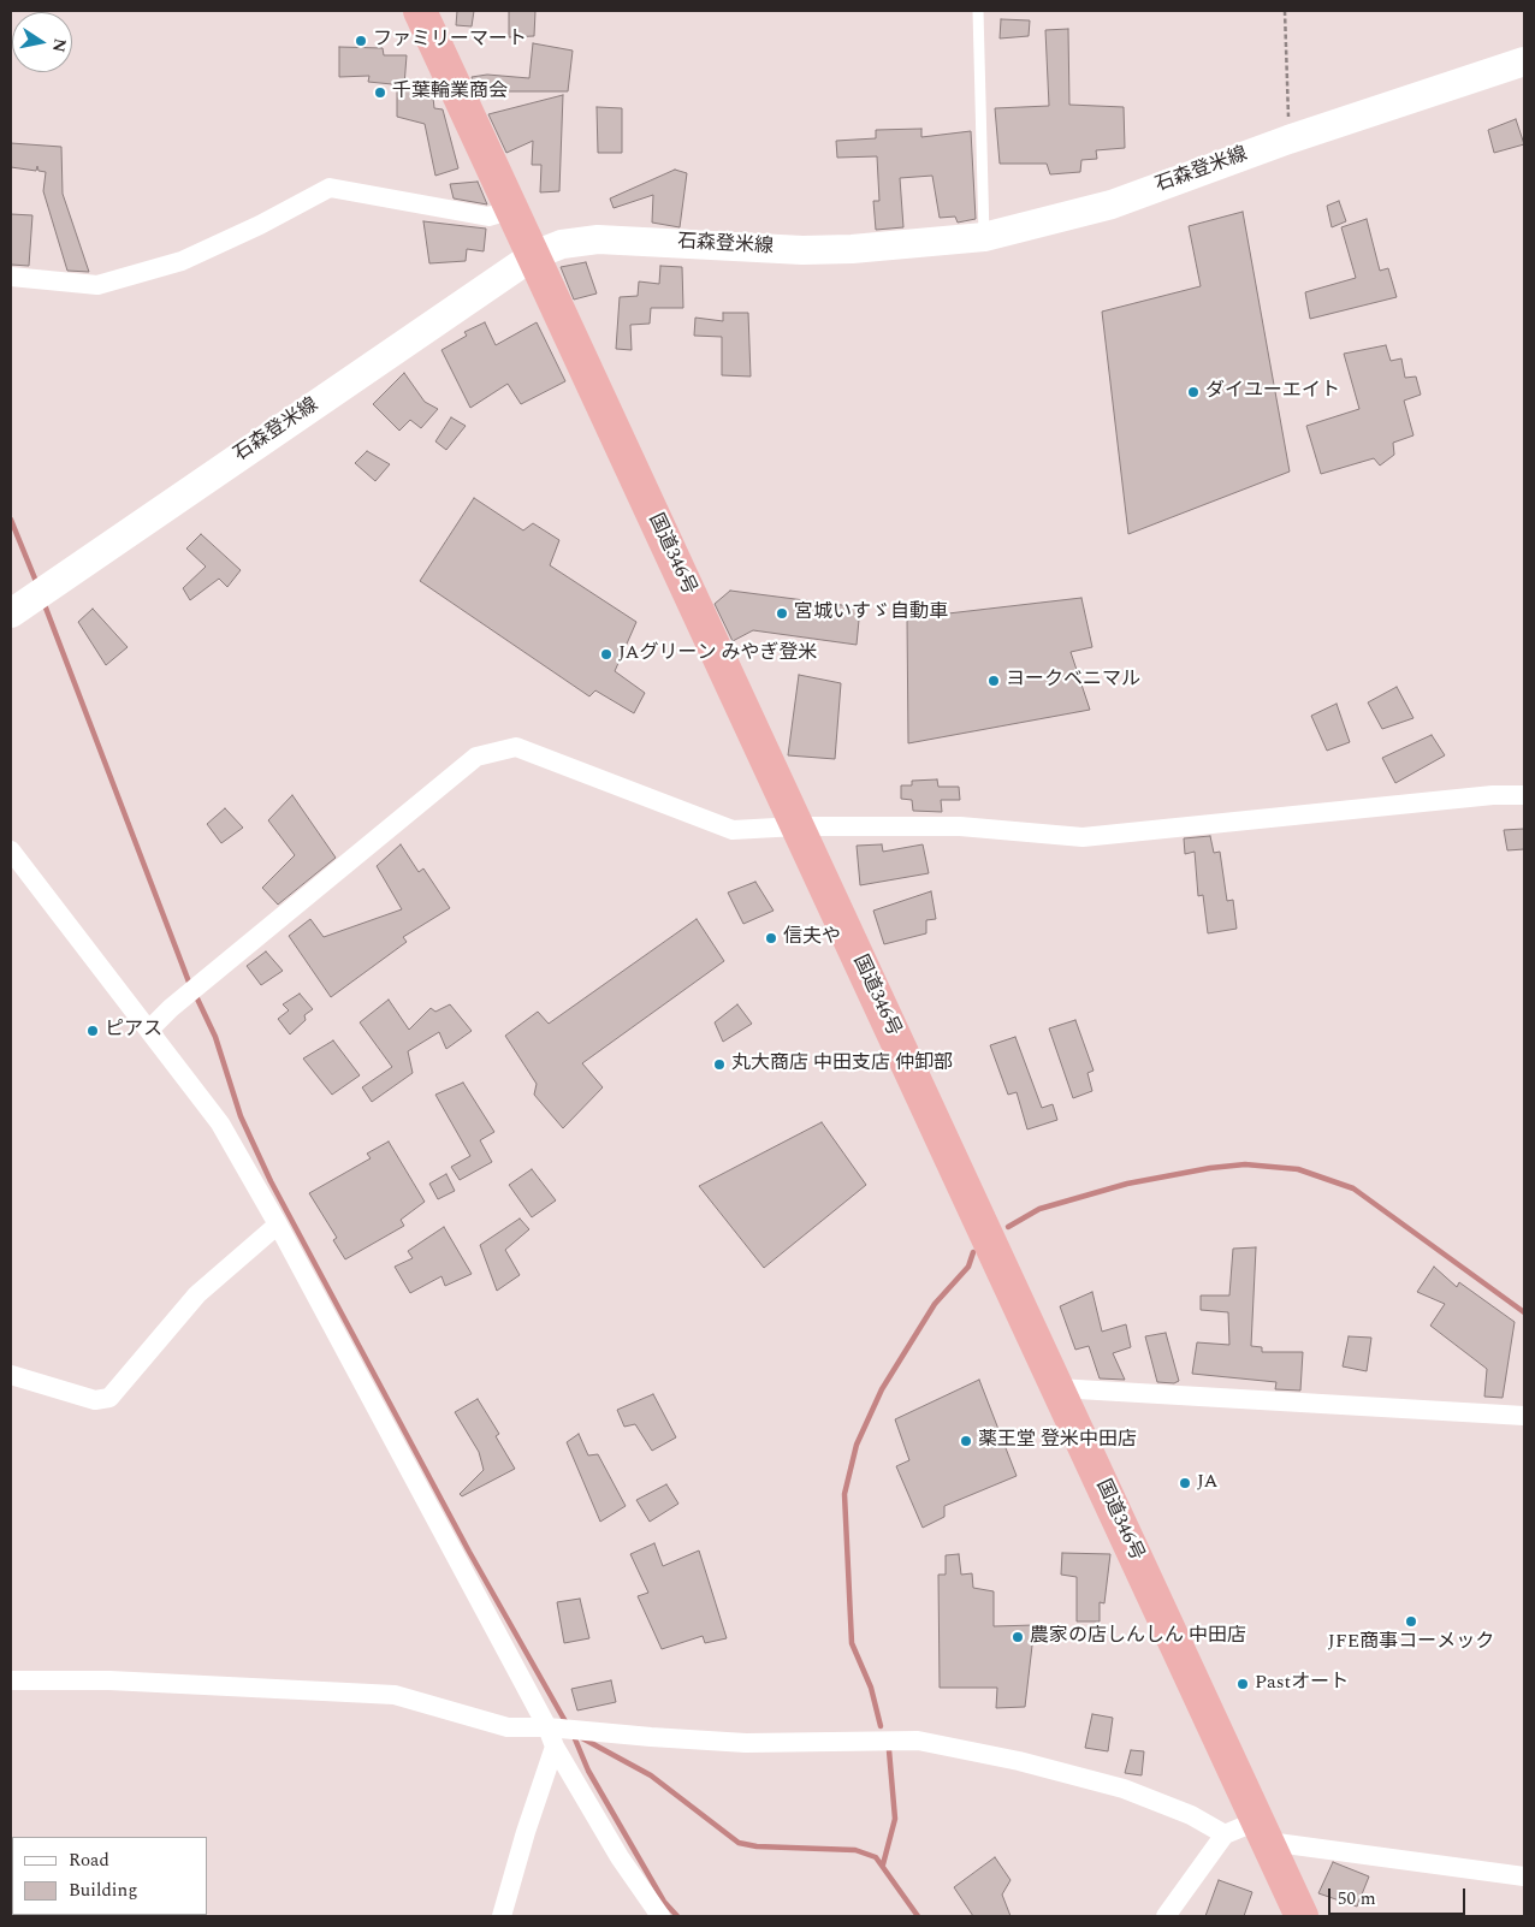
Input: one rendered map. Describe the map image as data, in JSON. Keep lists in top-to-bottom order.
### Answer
{
  "streets": {
    "highway": ["国道346号"],
    "main road": ["石森登米線"]
  },
  "crossings": [
    ["石森登米線", "国道346号"]
  ],
  "places": [
    "ファミリーマート",
    "千葉輪業商会",
    "ダイユーエイト",
    "宮城いすゞ自動車",
    "JAグリーン みやぎ登米",
    "ヨークベニマル",
    "信夫や",
    "ピアス",
    "丸大商店 中田支店 仲卸部",
    "薬王堂 登米中田店",
    "JA",
    "JFE商事コーメック",
    "農家の店しんしん 中田店",
    "Pastオート"
  ],
  "legend": ["Road", "Building"],
  "scale_bar": "50 m",
  "north": "right"
}
